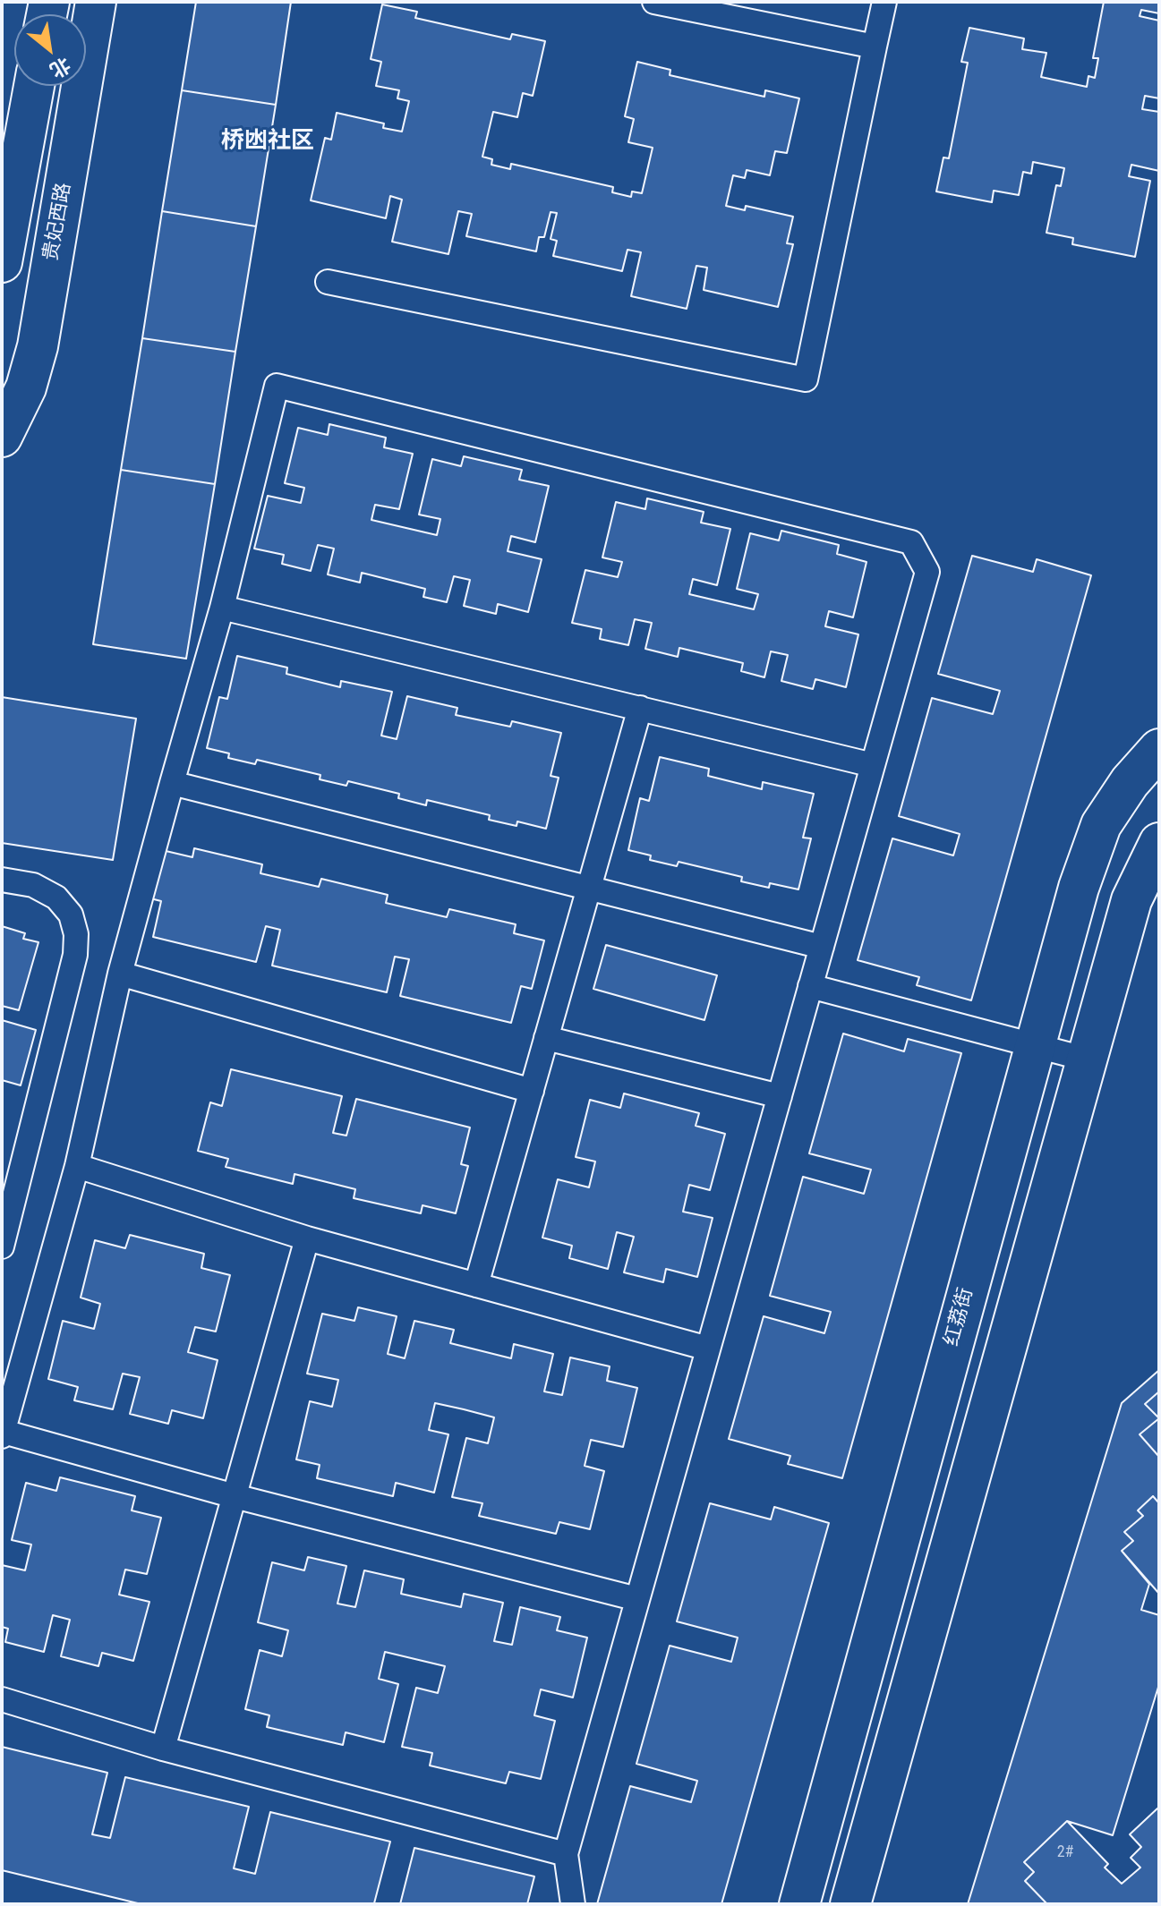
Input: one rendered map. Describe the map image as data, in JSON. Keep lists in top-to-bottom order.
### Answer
{
  "streets": {
    "street": ["贵妃西路", "红荔街"]
  },
  "districts": ["桥凼社区"],
  "house_numbers": ["2#"],
  "north": "bottom right"
}
